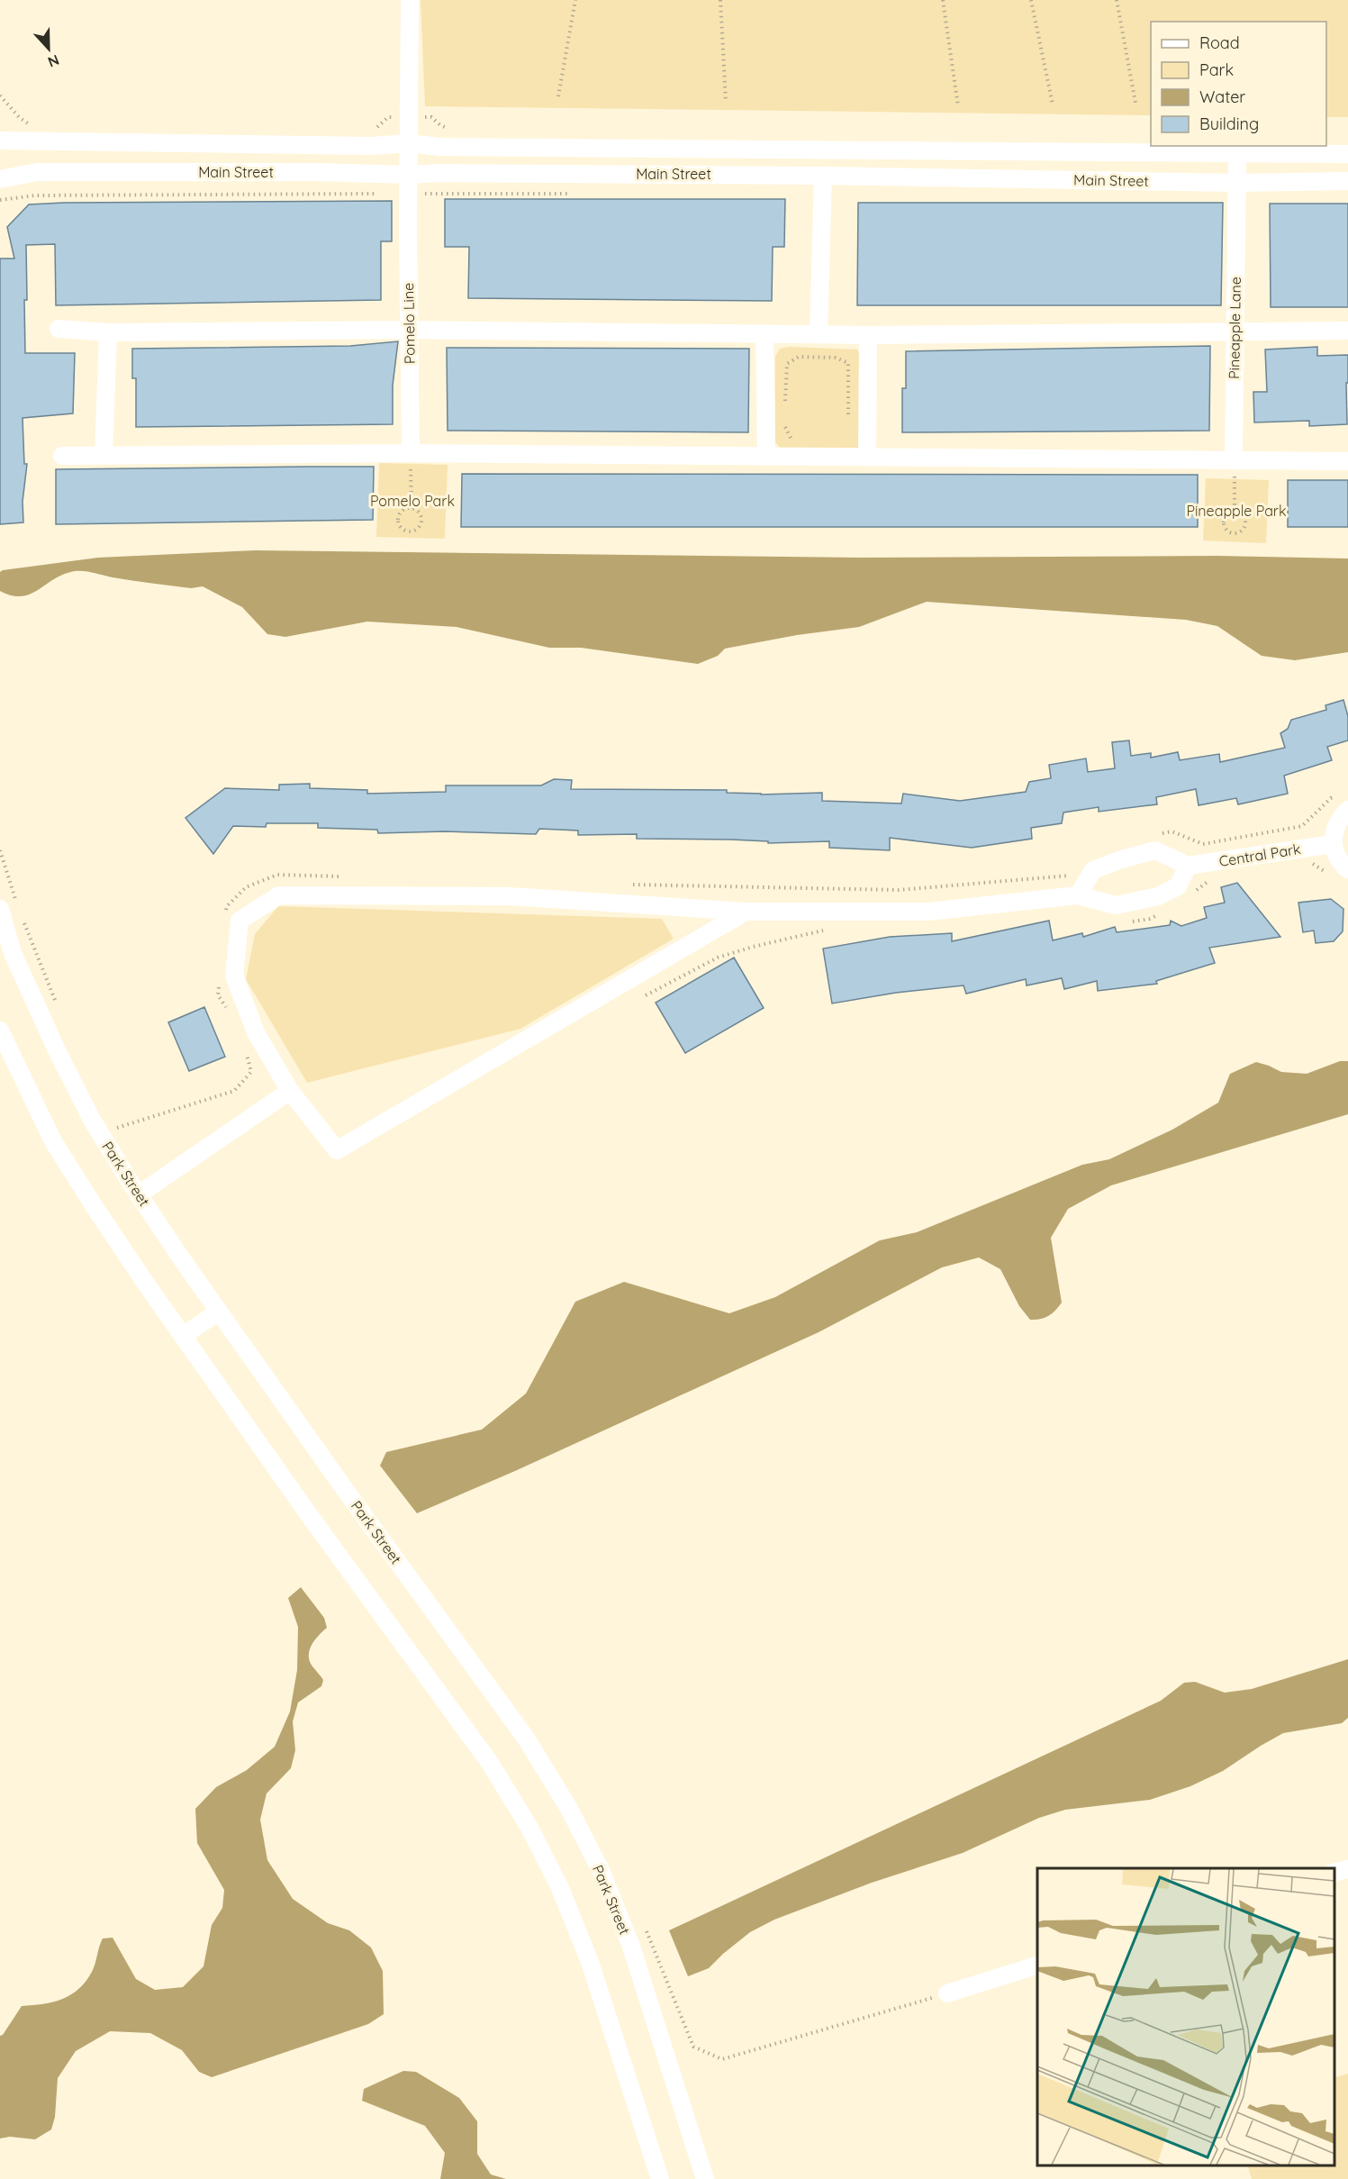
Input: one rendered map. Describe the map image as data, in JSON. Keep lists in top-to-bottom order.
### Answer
{
  "streets": {
    "street": [
      "Main Street",
      "Pomelo Line",
      "Pineapple Lane",
      "Central Park",
      "Park Street"
    ]
  },
  "crossings": [
    ["Main Street", "Pomelo Line"],
    ["Main Street", "Pineapple Lane"]
  ],
  "parks": ["Pomelo Park", "Pineapple Park"],
  "legend": [
    "Road",
    "Park",
    "Water",
    "Building"
  ],
  "north": "bottom"
}
